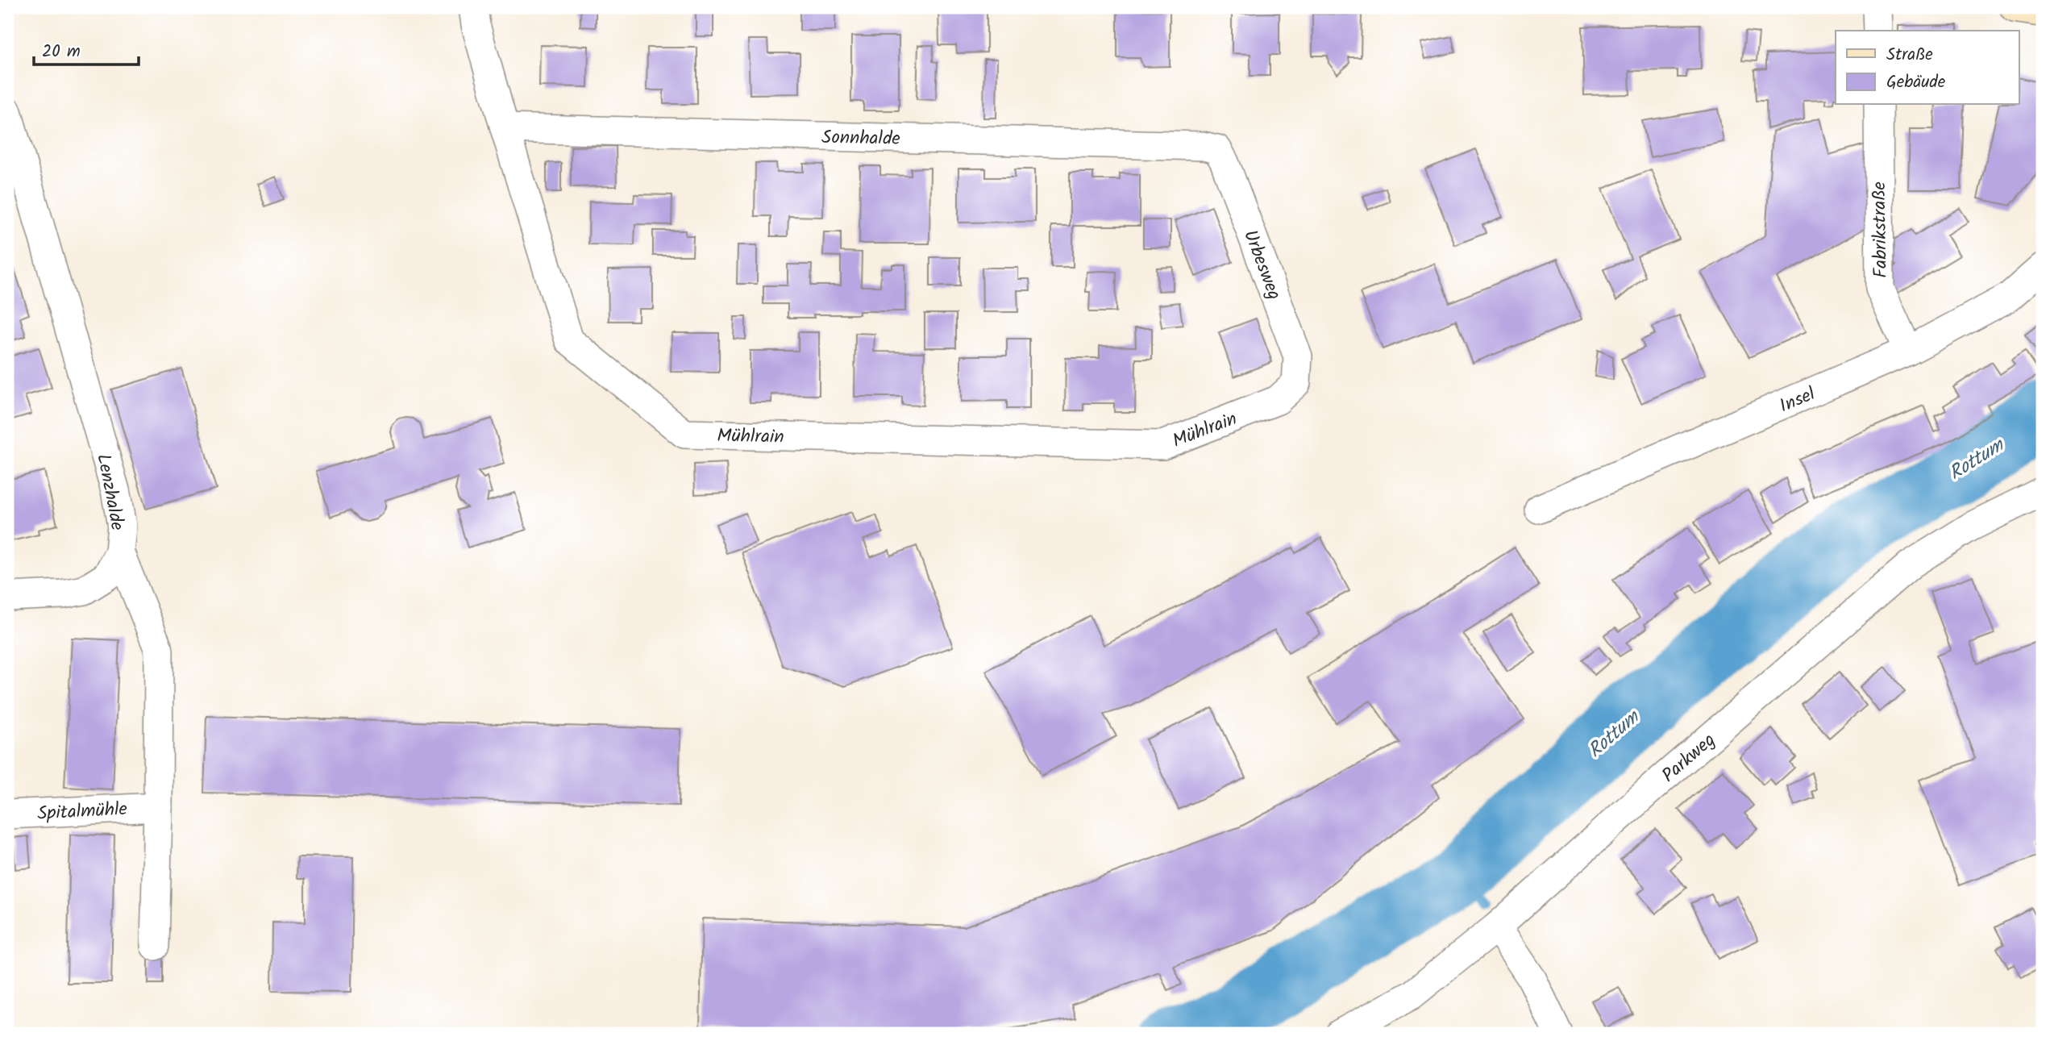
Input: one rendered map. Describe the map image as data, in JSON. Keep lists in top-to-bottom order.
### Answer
{
  "streets": {
    "street": [
      "Sonnhalde",
      "Fabrikstraße",
      "Urbesweg",
      "Insel",
      "Mühlrain",
      "Lenzhalde",
      "Parkweg",
      "Spitalmühle"
    ]
  },
  "crossings": [
    ["Sonnhalde", "Urbesweg"],
    ["Sonnhalde", "Mühlrain"],
    ["Fabrikstraße", "Insel"],
    ["Urbesweg", "Mühlrain"],
    ["Lenzhalde", "Spitalmühle"]
  ],
  "water": ["Rottum"],
  "legend": ["Straße", "Gebäude"],
  "scale_bar": "20 m"
}
